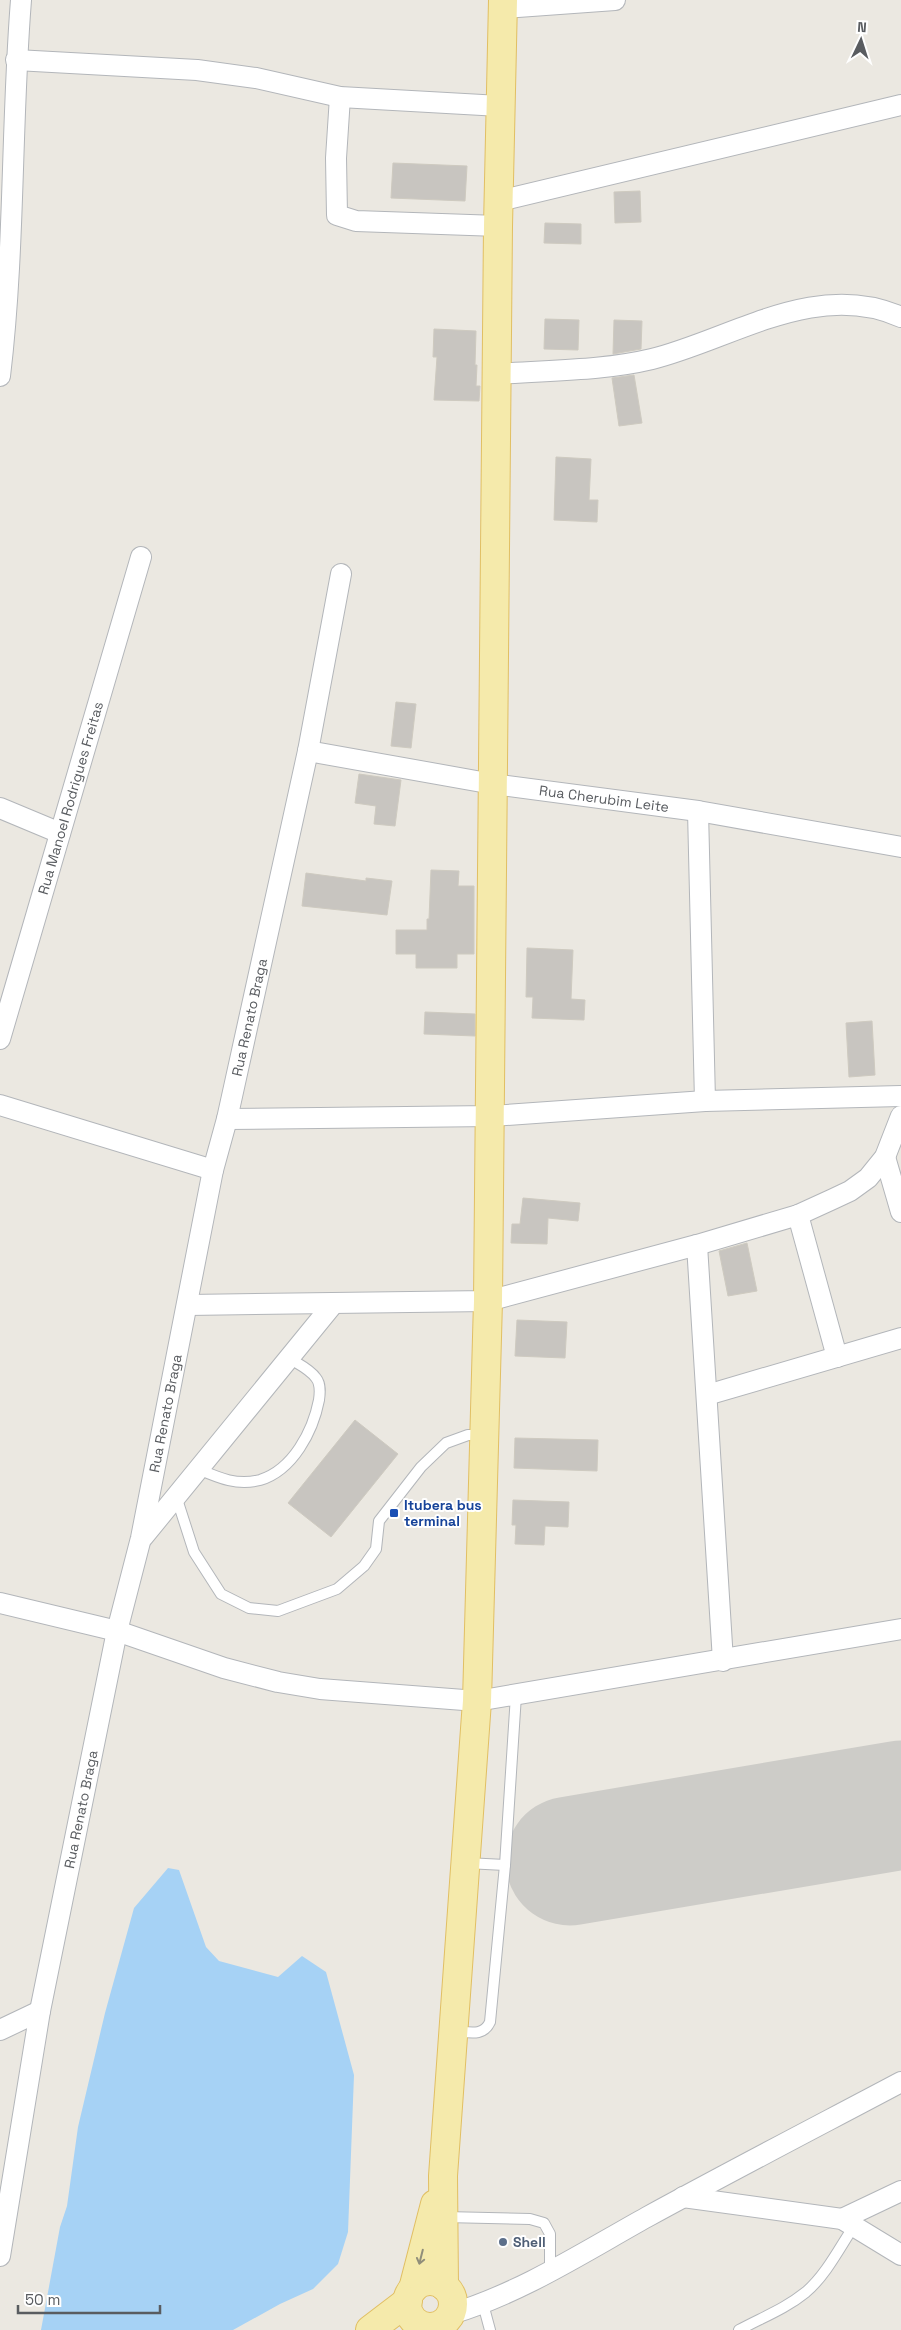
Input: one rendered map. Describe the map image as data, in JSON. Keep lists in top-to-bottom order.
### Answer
{
  "streets": {
    "street": ["Rua Manoel Rodrigues Freitas", "Rua Cherubim Leite", "Rua Renato Braga"]
  },
  "crossings": [
    ["Rua Cherubim Leite", "Rua Renato Braga"]
  ],
  "places": {
    "transit": ["Itubera bus terminal"],
    "other": ["Shell"]
  },
  "scale_bar": "50 m",
  "north": "top"
}
